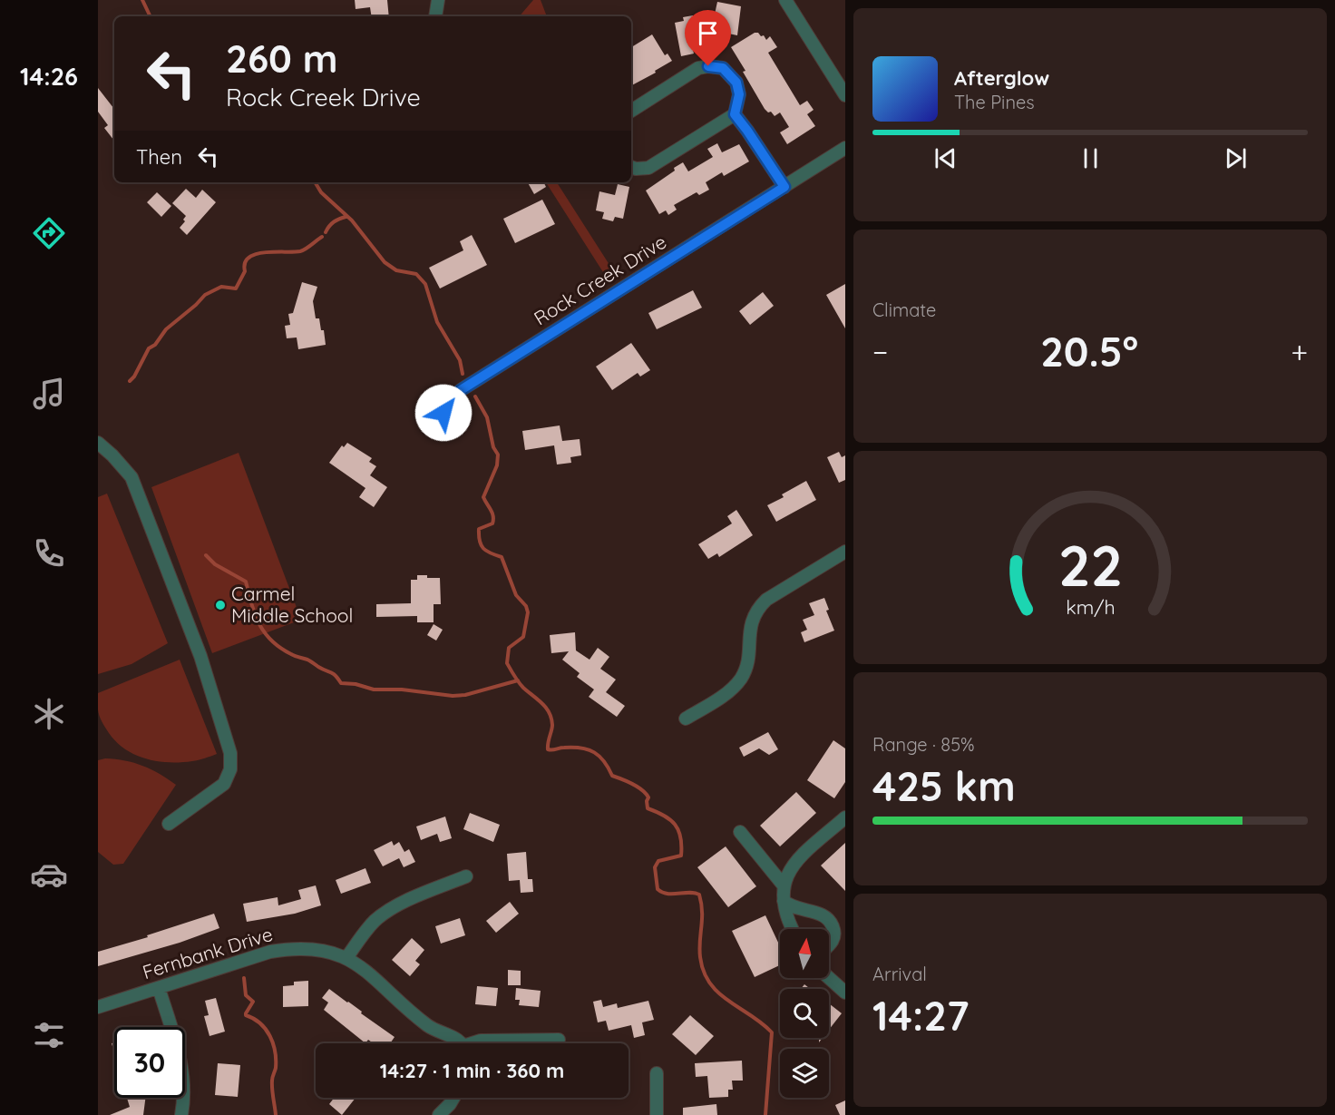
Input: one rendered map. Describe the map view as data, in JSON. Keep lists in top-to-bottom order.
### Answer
{
  "streets": {
    "street": ["Rock Creek Drive", "Fernbank Drive"]
  },
  "places": ["Carmel Middle School"],
  "north": "top",
  "page": {
    "tabs": "14:26",
    "turn": ["260 m", "Rock Creek Drive"],
    "song": ["Afterglow", "The Pines"],
    "then": "Then",
    "tile": [
      "Climate",
      ["Range · 85%", "425 km"],
      ["Arrival", "14:27"]
    ],
    "heat": ["−", "20.5°", "+"],
    "limit": "30",
    "trip": "14:27 · 1 min · 360 m",
    "gauge": ["22", "km/h"]
  }
}
